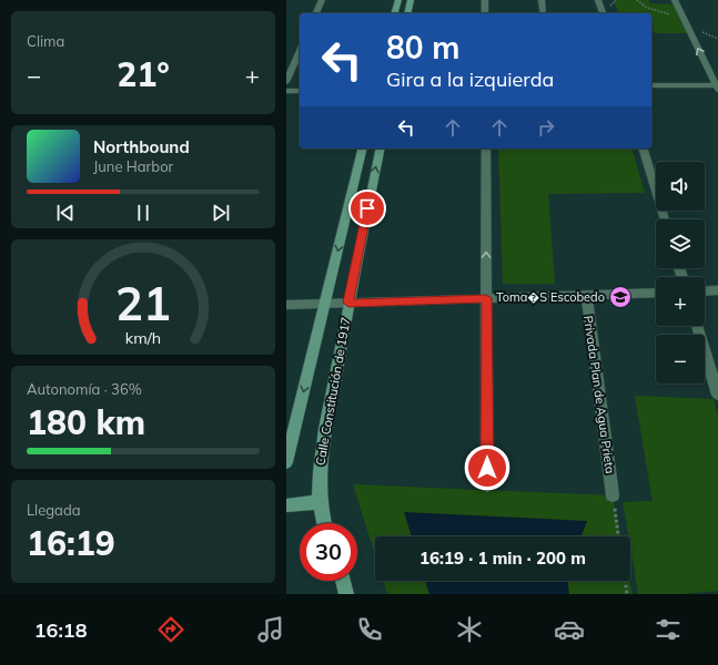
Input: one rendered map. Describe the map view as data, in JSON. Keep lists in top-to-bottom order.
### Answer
{
  "streets": {
    "street": ["Calle Constitución de 1917", "Privada Plan de Agua Prieta"]
  },
  "places": {
    "school or university": ["Toma�S Escobedo"]
  },
  "page": {
    "tile": [
      "Clima",
      ["Autonomía · 36%", "180 km"],
      ["Llegada", "16:19"]
    ],
    "turn": ["80 m", "Gira a la izquierda"],
    "heat": ["−", "21°", "+"],
    "song": ["Northbound", "June Harbor"],
    "map_buttons": ["+", "−"],
    "limit": "30",
    "trip": "16:19 · 1 min · 200 m",
    "tabs": "16:18",
    "gauge": ["21", "km/h"]
  }
}
